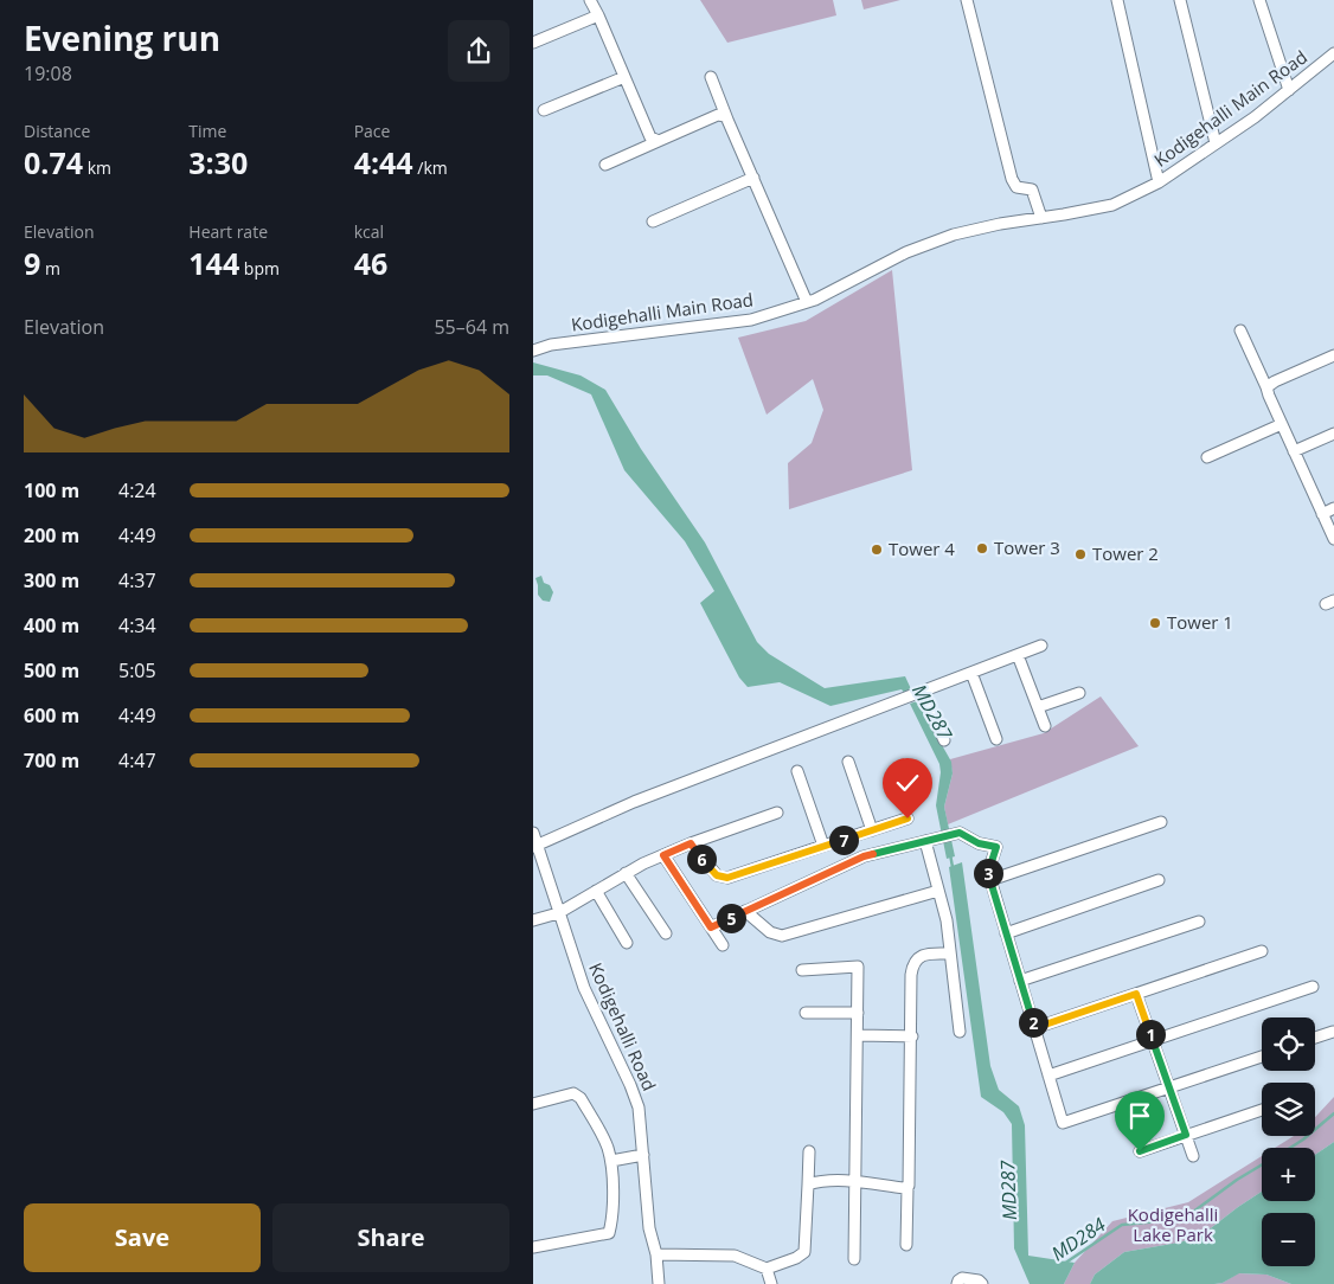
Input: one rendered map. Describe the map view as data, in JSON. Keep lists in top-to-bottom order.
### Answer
{
  "streets": {
    "street": ["Kodigehalli Main Road", "Kodigehalli Road"]
  },
  "water": ["MD287", "MD284"],
  "parks": ["Kodigehalli Lake Park"],
  "places": [
    "Tower 3",
    "Tower 4",
    "Tower 2",
    "Tower 1"
  ],
  "page": {
    "heading": ["Evening run", "19:08"],
    "stats": [
      ["Distance", "0.74 km"],
      ["Time", "3:30"],
      ["Pace", "4:44 /km"],
      ["Elevation", "9 m"],
      ["Heart rate", "144 bpm"],
      ["kcal", "46"]
    ],
    "chart": ["Elevation", "55–64 m"],
    "list": [
      {
        "name": "100 m",
        "note": "4:24"
      },
      {
        "name": "200 m",
        "note": "4:49"
      },
      {
        "name": "300 m",
        "note": "4:37"
      },
      {
        "name": "400 m",
        "note": "4:34"
      },
      {
        "name": "500 m",
        "note": "5:05"
      },
      {
        "name": "600 m",
        "note": "4:49"
      },
      {
        "name": "700 m",
        "note": "4:47"
      }
    ],
    "pins": [
      "7",
      "6",
      "3",
      "5",
      "2",
      "1"
    ],
    "map_buttons": ["+", "−"],
    "buttons": ["Save", "Share"]
  }
}
